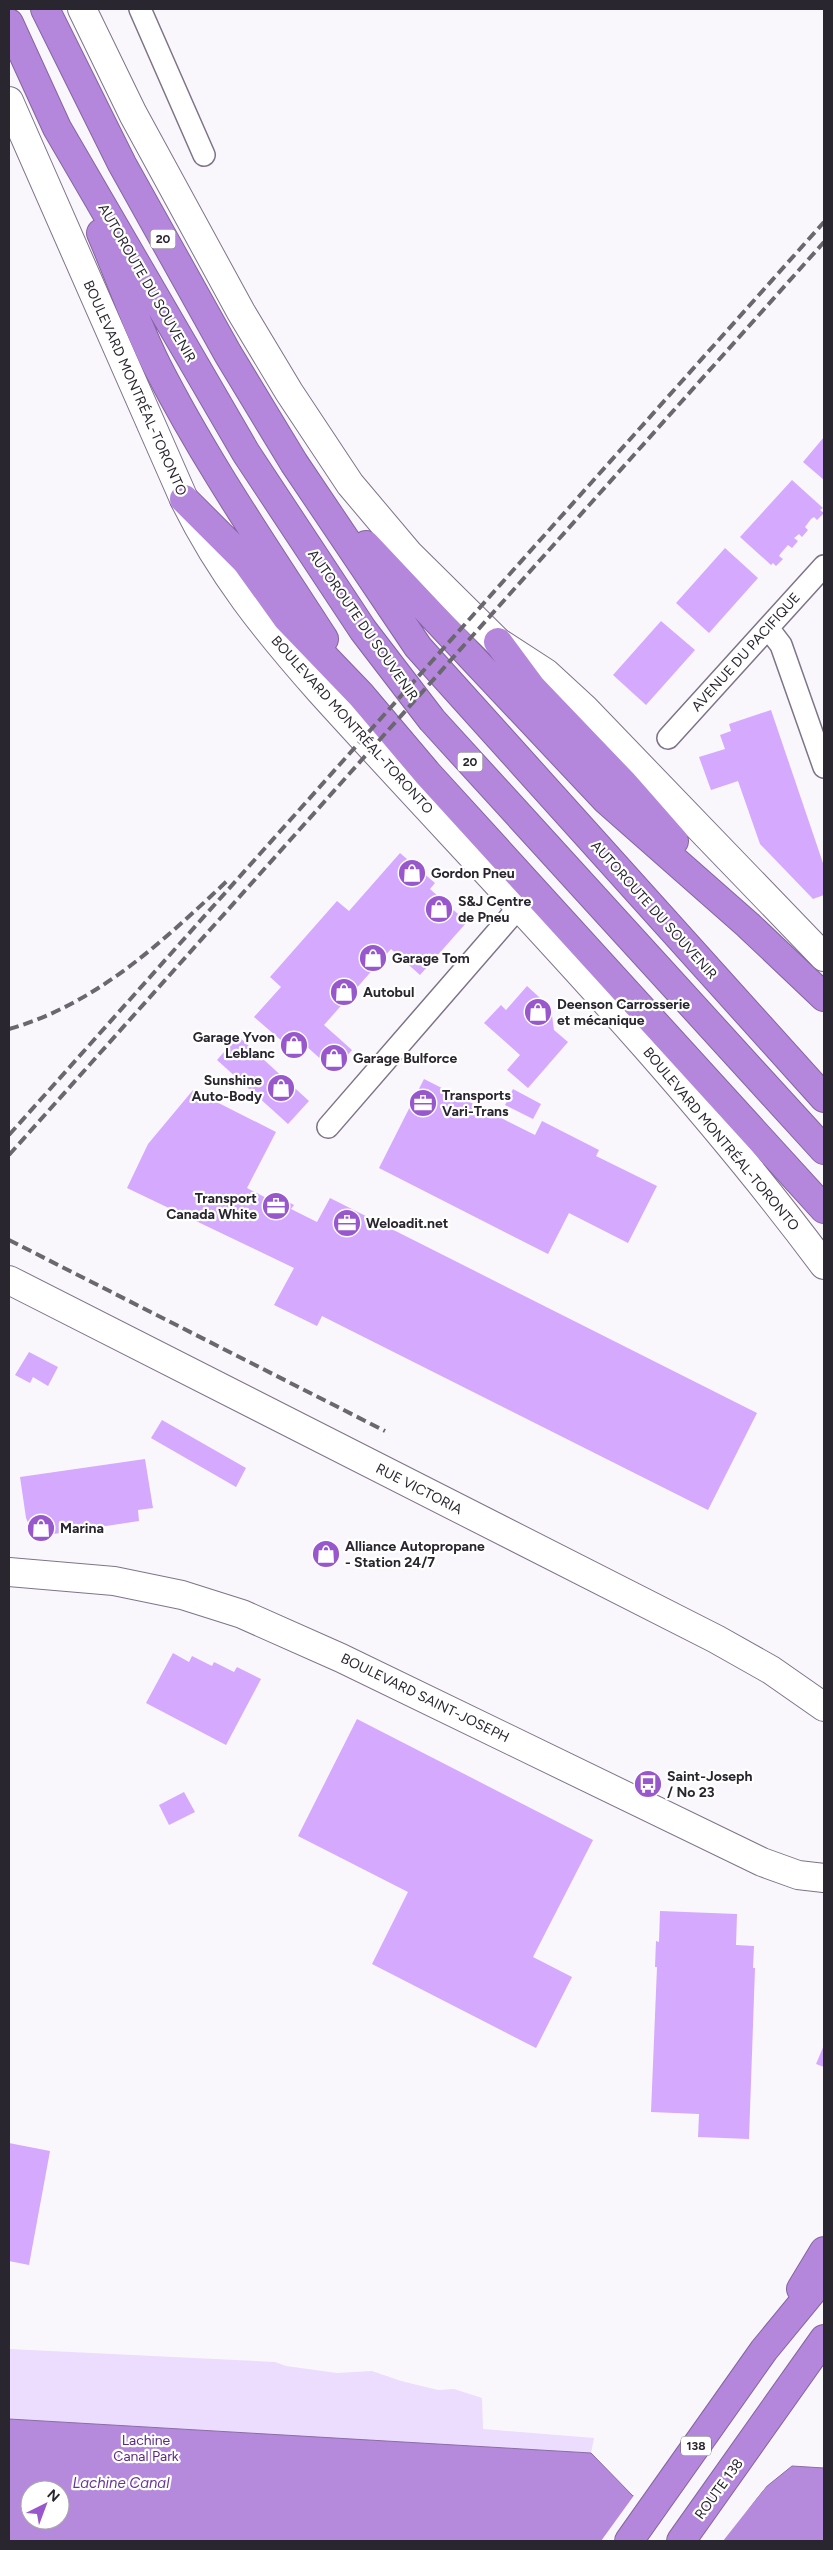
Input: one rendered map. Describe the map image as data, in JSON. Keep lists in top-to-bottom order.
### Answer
{
  "streets": {
    "highway": [
      "20",
      "AUTOROUTE DU SOUVENIR",
      "138",
      "ROUTE 138"
    ],
    "main road": ["BOULEVARD MONTRÉAL-TORONTO", "RUE VICTORIA", "BOULEVARD SAINT-JOSEPH"],
    "street": ["AVENUE DU PACIFIQUE"]
  },
  "water": ["Lachine Canal"],
  "parks": ["Lachine Canal Park"],
  "places": {
    "shop": [
      "Gordon Pneu",
      "S&J Centre de Pneu",
      "Garage Tom",
      "Autobul",
      "Deenson Carrosserie et mécanique",
      "Garage Yvon Leblanc",
      "Garage Bulforce",
      "Sunshine Auto-Body",
      "Marina",
      "Alliance Autopropane - Station 24/7"
    ],
    "office": ["Transports Vari-Trans", "Transport Canada White", "Weloadit.net"],
    "bus stop": ["Saint-Joseph / No 23"]
  },
  "north": "top right"
}
